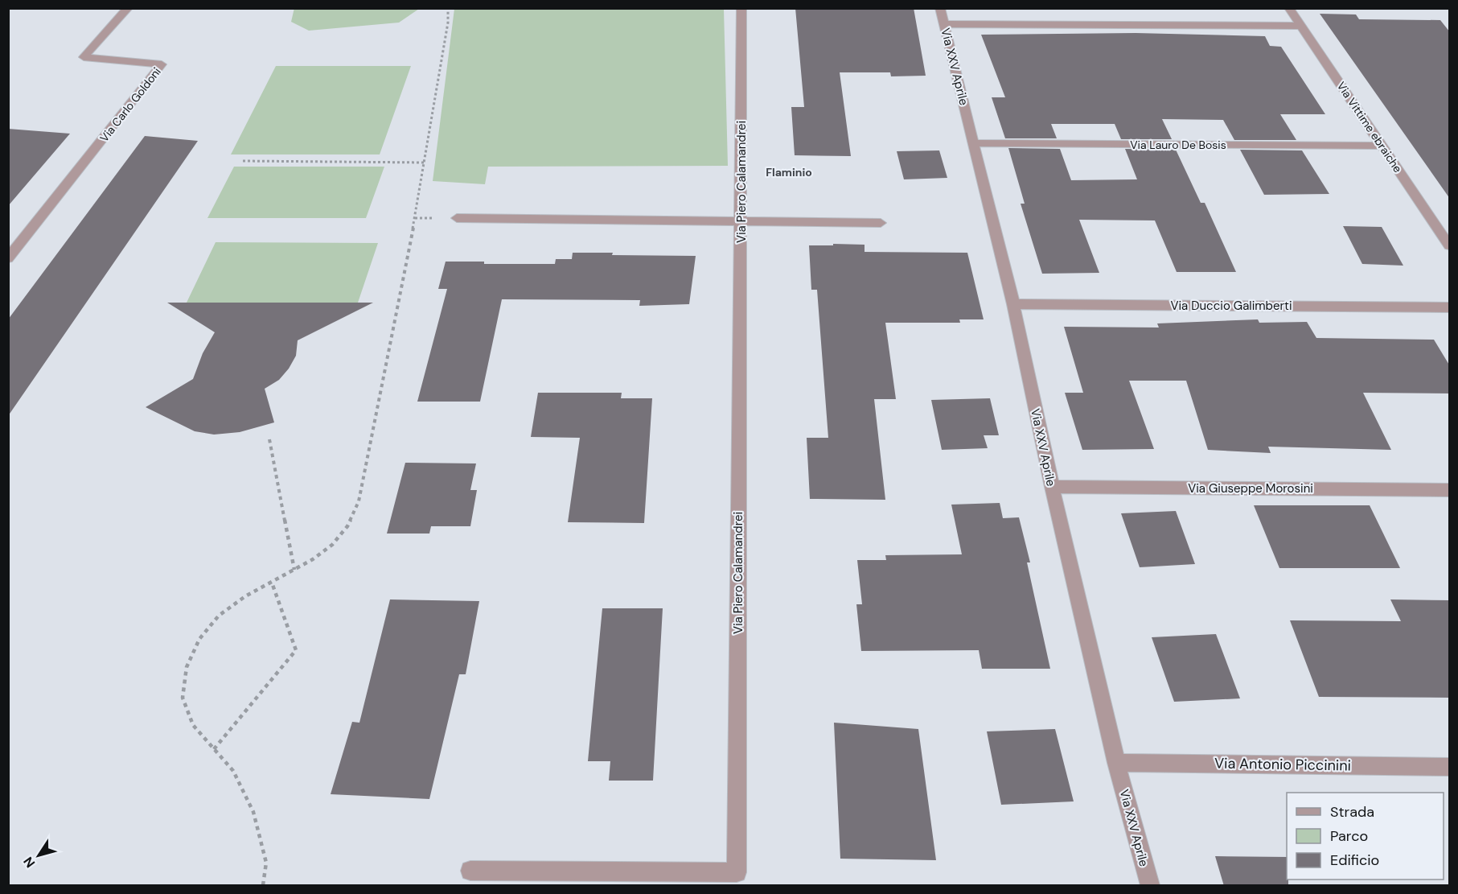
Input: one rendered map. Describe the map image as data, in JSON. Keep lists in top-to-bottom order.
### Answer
{
  "streets": {
    "street": [
      "Via XXV Aprile",
      "Via Carlo Goldoni",
      "Via Vittime ebraiche",
      "Via Lauro De Bosis",
      "Via Piero Calamandrei",
      "Via Duccio Galimberti",
      "Via Giuseppe Morosini",
      "Via Antonio Piccinini"
    ]
  },
  "crossings": [
    ["Via XXV Aprile", "Via Lauro De Bosis"],
    ["Via XXV Aprile", "Via Duccio Galimberti"],
    ["Via XXV Aprile", "Via Giuseppe Morosini"],
    ["Via XXV Aprile", "Via Antonio Piccinini"],
    ["Via Vittime ebraiche", "Via Lauro De Bosis"]
  ],
  "districts": ["Flaminio"],
  "legend": ["Strada", "Parco", "Edificio"],
  "north": "bottom left"
}
